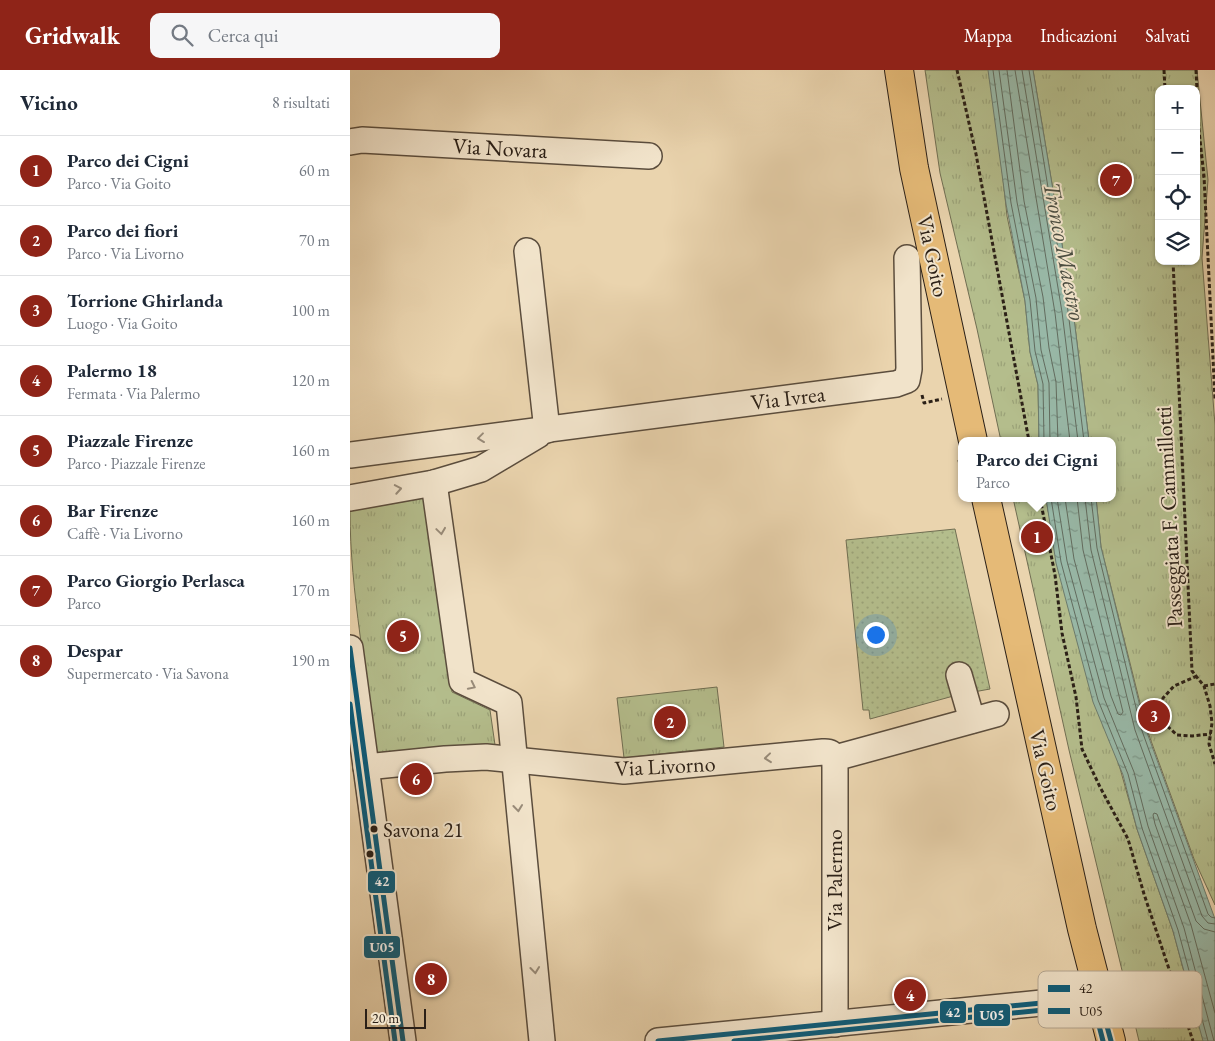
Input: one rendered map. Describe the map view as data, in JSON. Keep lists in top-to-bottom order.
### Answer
{
  "streets": {
    "main road": ["Via Goito"],
    "street": [
      "Via Novara",
      "Via Ivrea",
      "Via Livorno",
      "Via Palermo"
    ],
    "path": ["Passeggiata F. Cammillotti"]
  },
  "crossings": [
    ["Via Livorno", "Via Palermo"]
  ],
  "one_way": ["Via Livorno"],
  "water": ["Tronco Maestro"],
  "places": ["Savona 21"],
  "lines": ["transit line 42", "transit line U05"],
  "legend": ["42", "U05"],
  "scale_bar": "20 m",
  "page": {
    "header": "Gridwalk",
    "search": "Cerca qui",
    "nav": ["Mappa", "Indicazioni", "Salvati"],
    "heading": ["Vicino", "8 risultati"],
    "map_buttons": ["+", "−"],
    "list": [
      {
        "mark": "1",
        "name": "Parco dei Cigni",
        "note": "Parco · Via Goito",
        "value": "60 m"
      },
      {
        "mark": "2",
        "name": "Parco dei fiori",
        "note": "Parco · Via Livorno",
        "value": "70 m"
      },
      {
        "mark": "3",
        "name": "Torrione Ghirlanda",
        "note": "Luogo · Via Goito",
        "value": "100 m"
      },
      {
        "mark": "4",
        "name": "Palermo 18",
        "note": "Fermata · Via Palermo",
        "value": "120 m"
      },
      {
        "mark": "5",
        "name": "Piazzale Firenze",
        "note": "Parco · Piazzale Firenze",
        "value": "160 m"
      },
      {
        "mark": "6",
        "name": "Bar Firenze",
        "note": "Caffè · Via Livorno",
        "value": "160 m"
      },
      {
        "mark": "7",
        "name": "Parco Giorgio Perlasca",
        "note": "Parco",
        "value": "170 m"
      },
      {
        "mark": "8",
        "name": "Despar",
        "note": "Supermercato · Via Savona",
        "value": "190 m"
      }
    ],
    "pins": [
      "7",
      "1",
      "5",
      "3",
      "2",
      "6",
      "8",
      "4"
    ],
    "popup": ["Parco dei Cigni", "Parco"],
    "scale": "20 m"
  }
}
